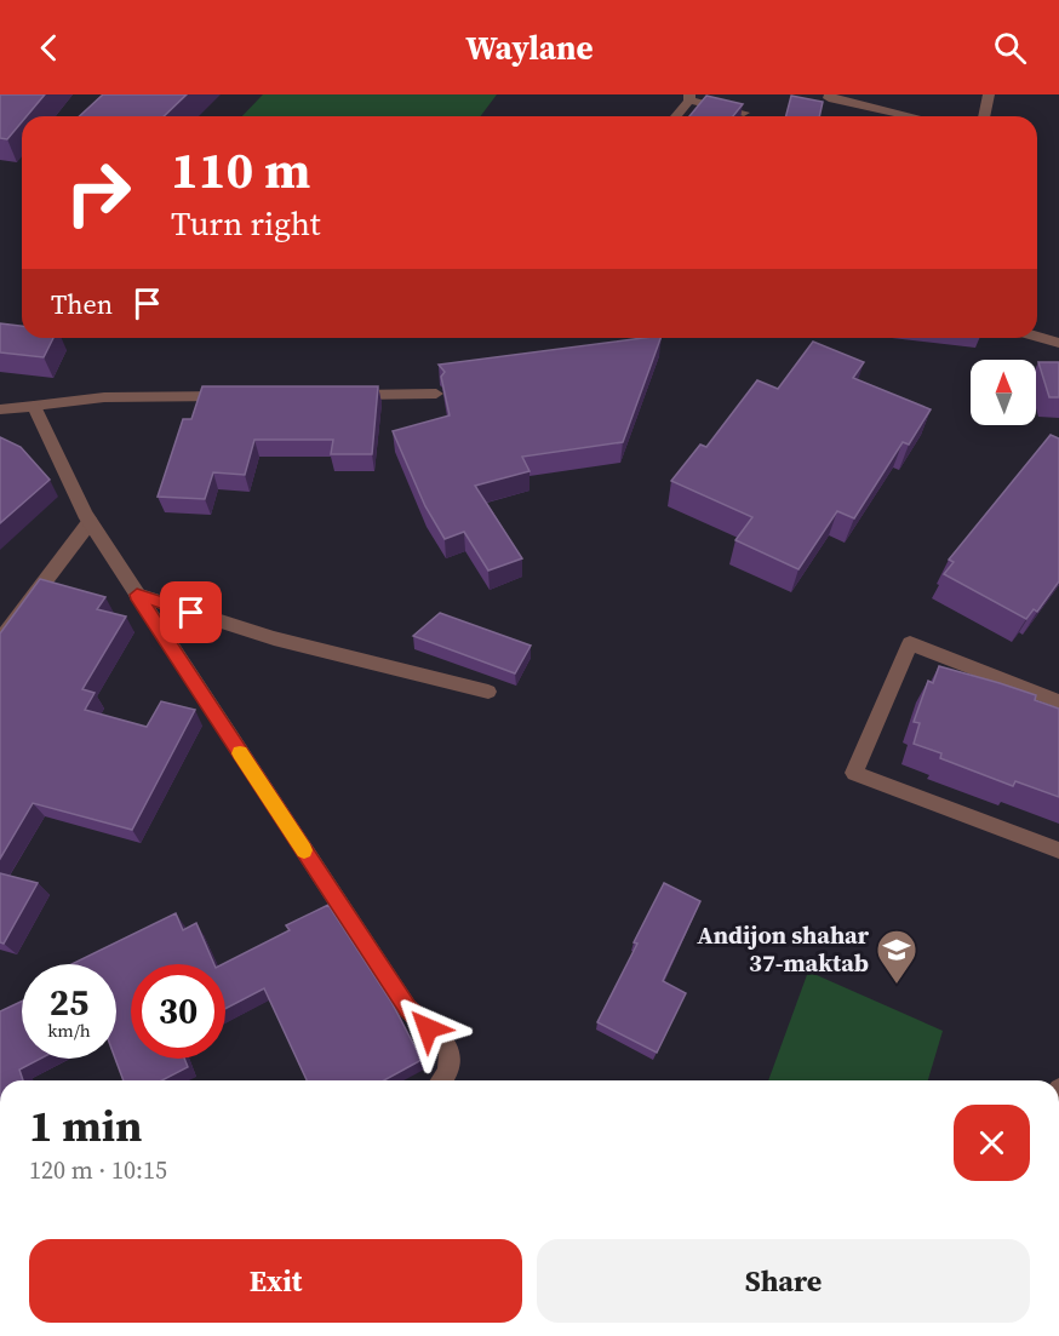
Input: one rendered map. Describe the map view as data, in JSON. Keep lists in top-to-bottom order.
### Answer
{
  "places": {
    "school or university": ["Andijon shahar 37-maktab"]
  },
  "north": "top",
  "page": {
    "header": "Waylane",
    "turn": ["110 m", "Turn right"],
    "then": "Then",
    "speed": "25 km/h",
    "limit": "30",
    "heading": ["1 min", "120 m · 10:15"],
    "buttons": ["Exit", "Share"]
  }
}
